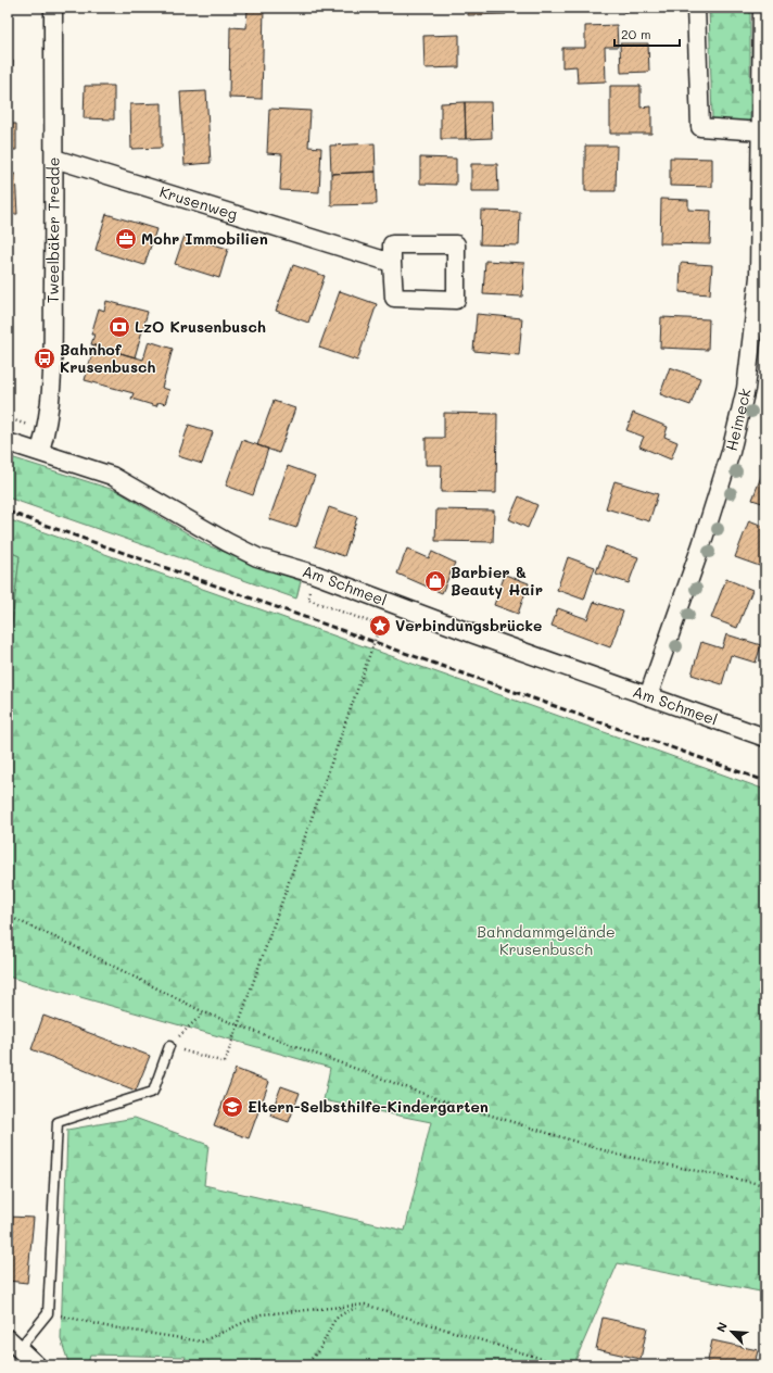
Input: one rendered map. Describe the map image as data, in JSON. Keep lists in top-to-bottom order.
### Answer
{
  "streets": {
    "street": [
      "Krusenweg",
      "Tweelbäker Tredde",
      "Heimeck",
      "Am Schmeel"
    ]
  },
  "crossings": [
    ["Krusenweg", "Tweelbäker Tredde"],
    ["Tweelbäker Tredde", "Am Schmeel"],
    ["Heimeck", "Am Schmeel"]
  ],
  "parks": ["Bahndammgelände Krusenbusch"],
  "places": {
    "office": ["Mohr Immobilien"],
    "bank": ["LzO Krusenbusch"],
    "bus stop": ["Bahnhof Krusenbusch"],
    "shop": ["Barbier & Beauty Hair"],
    "place": ["Verbindungsbrücke"],
    "school or university": ["Eltern-Selbsthilfe-Kindergarten"]
  },
  "scale_bar": "20 m",
  "north": "top left"
}
